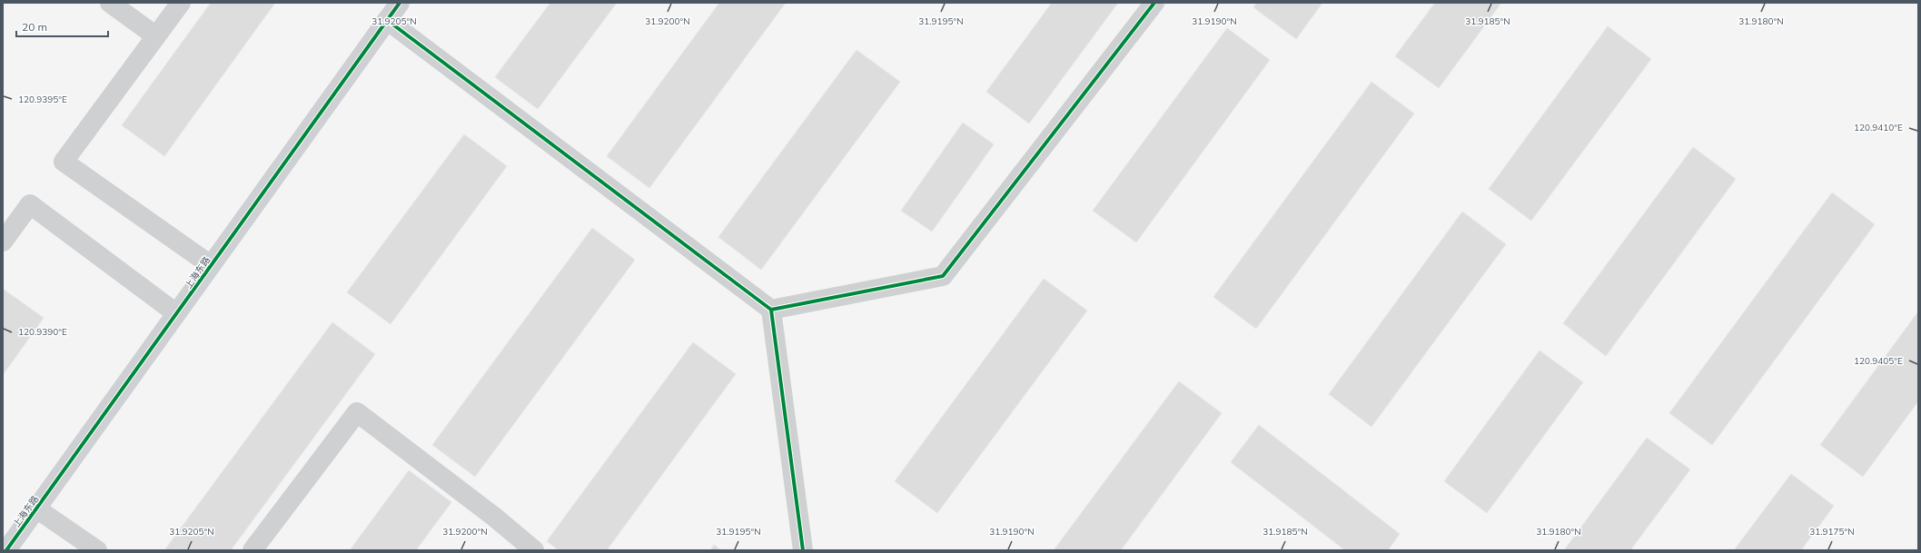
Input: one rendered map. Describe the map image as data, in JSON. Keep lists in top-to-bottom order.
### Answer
{
  "streets": {
    "street": ["上海东路"]
  },
  "scale_bar": "20 m",
  "coordinates": [
    "31.9205°N",
    "31.9200°N",
    "31.9195°N",
    "31.9190°N",
    "31.9185°N",
    "31.9180°N",
    "120.9395°E",
    "120.9410°E",
    "120.9390°E",
    "120.9405°E",
    "31.9175°N"
  ]
}
